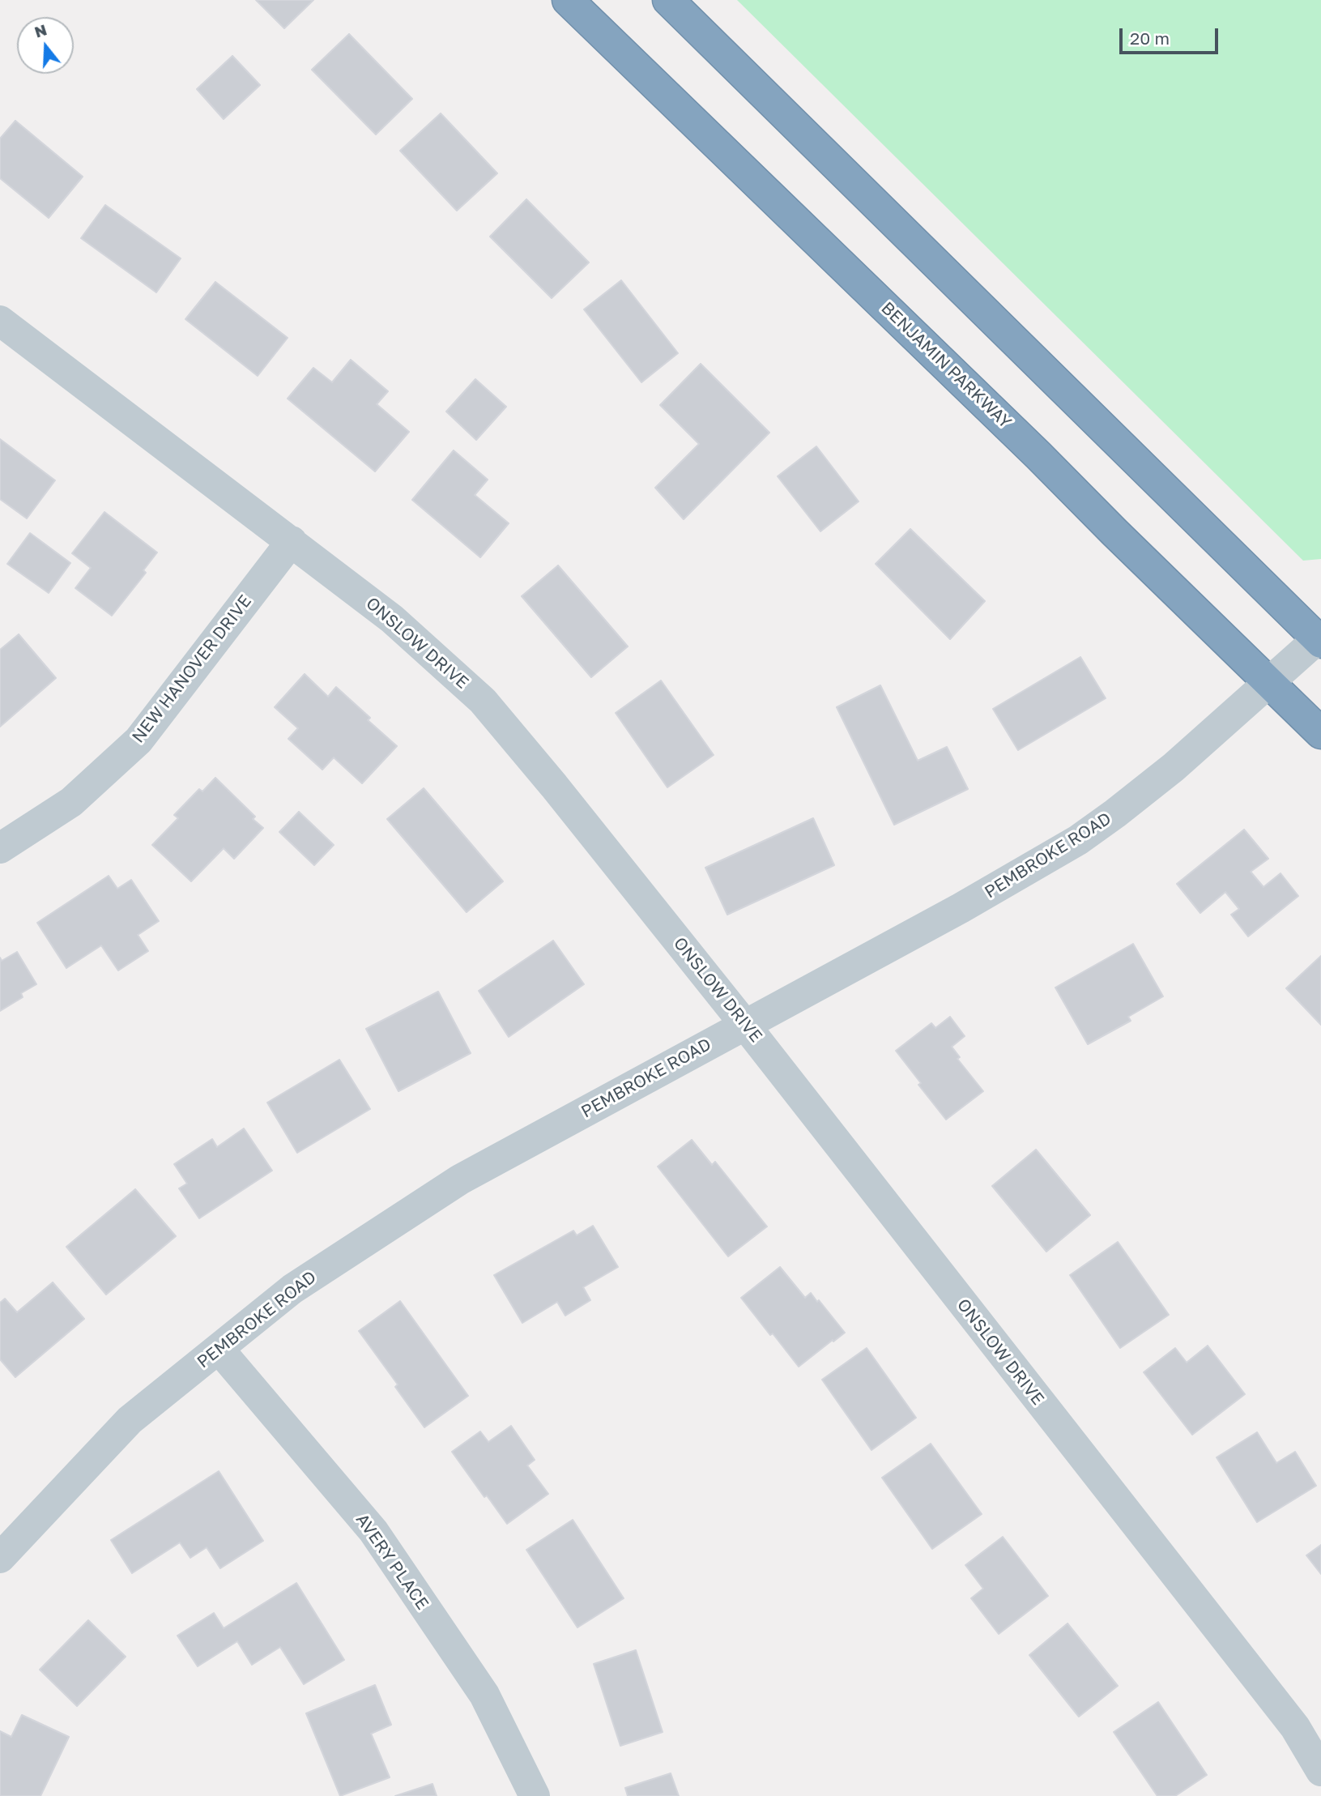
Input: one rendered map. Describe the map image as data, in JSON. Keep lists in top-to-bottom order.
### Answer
{
  "streets": {
    "highway": ["BENJAMIN PARKWAY"],
    "street": [
      "ONSLOW DRIVE",
      "NEW HANOVER DRIVE",
      "PEMBROKE ROAD",
      "AVERY PLACE"
    ]
  },
  "crossings": [
    ["BENJAMIN PARKWAY", "PEMBROKE ROAD"],
    ["ONSLOW DRIVE", "NEW HANOVER DRIVE"],
    ["ONSLOW DRIVE", "PEMBROKE ROAD"],
    ["PEMBROKE ROAD", "AVERY PLACE"]
  ],
  "scale_bar": "20 m",
  "north": "top"
}
